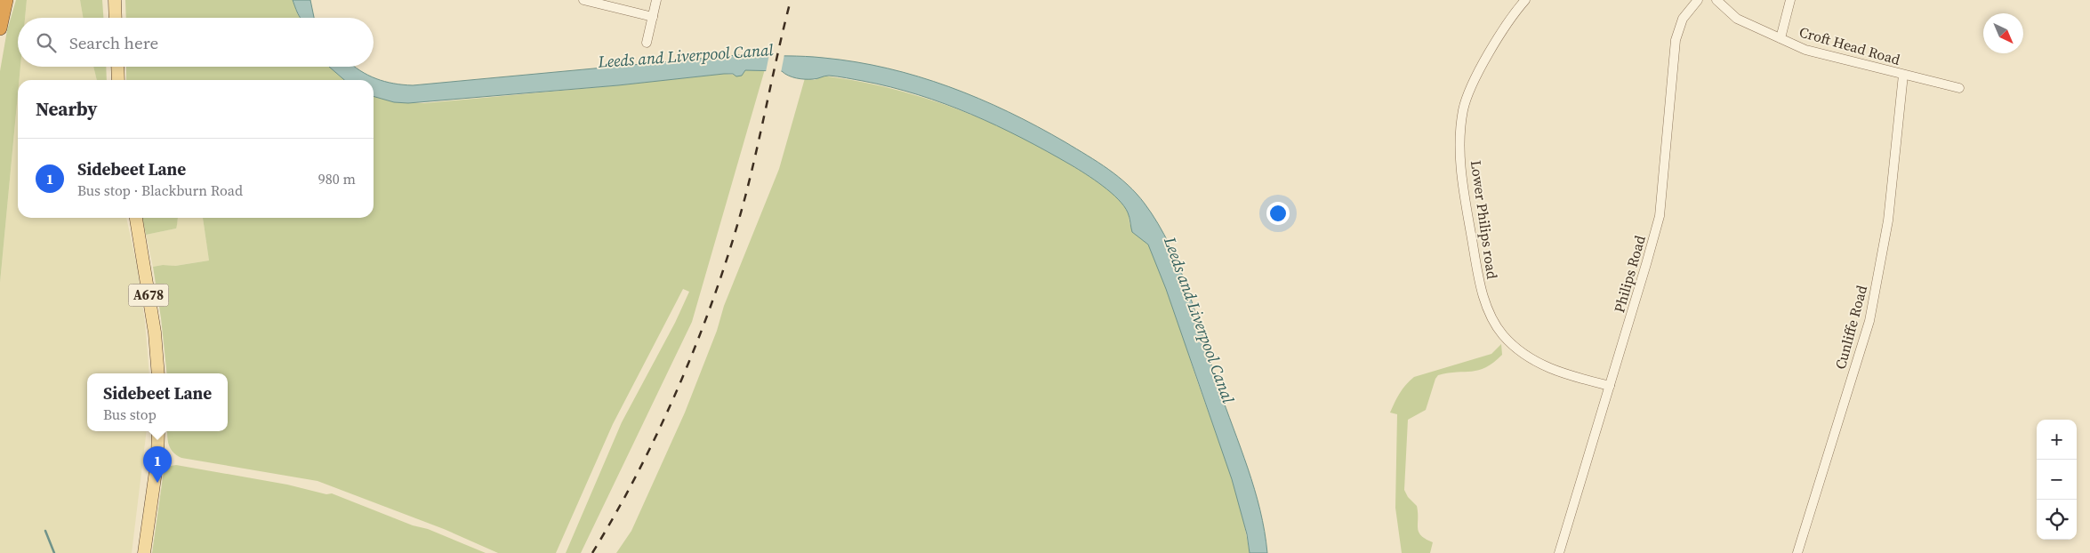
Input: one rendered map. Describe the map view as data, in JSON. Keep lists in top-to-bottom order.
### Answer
{
  "streets": {
    "main road": ["A678"],
    "street": [
      "Croft Head Road",
      "Lower Philips road",
      "Philips Road",
      "Cunliffe Road"
    ]
  },
  "crossings": [
    ["Croft Head Road", "Cunliffe Road"],
    ["Lower Philips road", "Philips Road"]
  ],
  "water": ["Leeds and Liverpool Canal"],
  "north": "bottom right",
  "page": {
    "search": "Search here",
    "heading": "Nearby",
    "list": [
      {
        "mark": "1",
        "name": "Sidebeet Lane",
        "note": "Bus stop · Blackburn Road",
        "value": "980 m"
      }
    ],
    "popup": ["Sidebeet Lane", "Bus stop"],
    "map_buttons": ["+", "−"],
    "pins": "1"
  }
}
